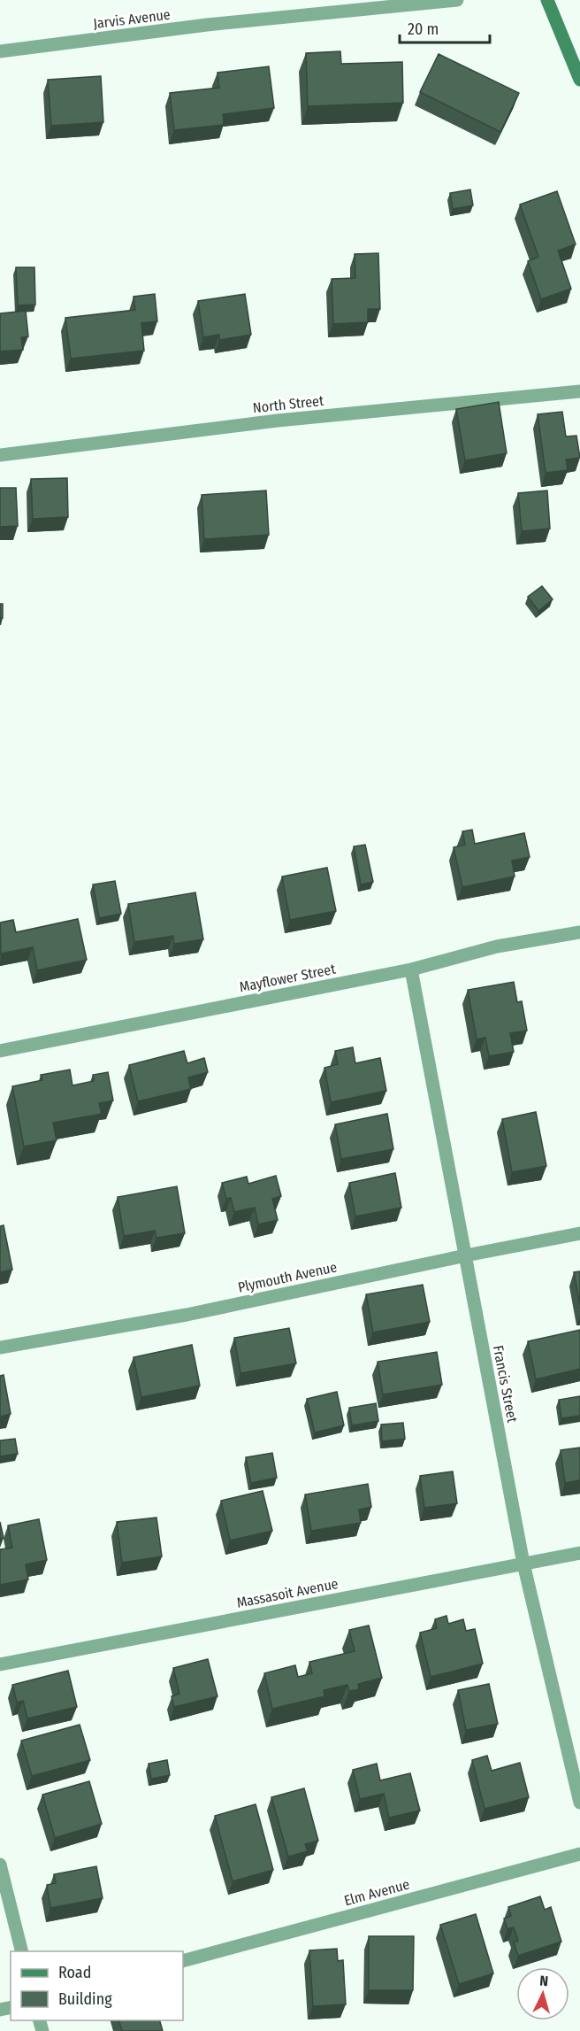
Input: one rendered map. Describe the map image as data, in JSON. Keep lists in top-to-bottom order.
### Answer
{
  "streets": {
    "street": [
      "Jarvis Avenue",
      "North Street",
      "Mayflower Street",
      "Plymouth Avenue",
      "Francis Street",
      "Massasoit Avenue",
      "Elm Avenue"
    ]
  },
  "crossings": [
    ["Mayflower Street", "Francis Street"],
    ["Plymouth Avenue", "Francis Street"],
    ["Francis Street", "Massasoit Avenue"]
  ],
  "legend": ["Road", "Building"],
  "scale_bar": "20 m",
  "north": "top"
}
